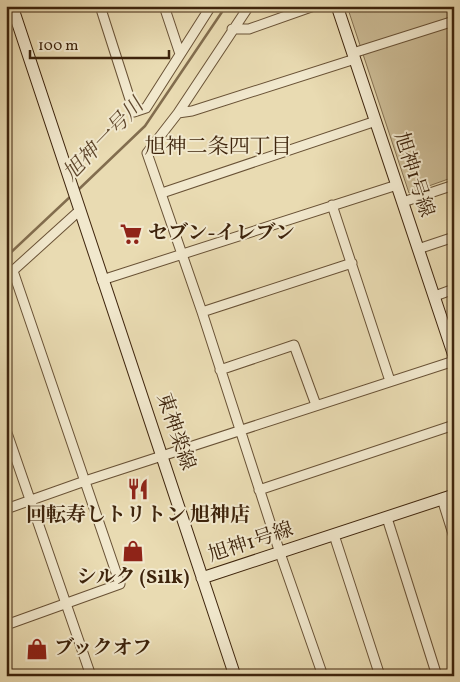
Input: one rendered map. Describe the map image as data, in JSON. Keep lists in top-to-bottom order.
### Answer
{
  "streets": {
    "main road": ["旭神1号線", "東神楽線"]
  },
  "crossings": [
    ["旭神1号線", "東神楽線"]
  ],
  "districts": ["旭神二条四丁目"],
  "water": ["旭神一号川"],
  "places": {
    "supermarket": ["セブン-イレブン"],
    "restaurant": ["回転寿しトリトン 旭神店"],
    "shop": ["シルク (Silk)", "ブックオフ"]
  },
  "scale_bar": "100 m"
}
